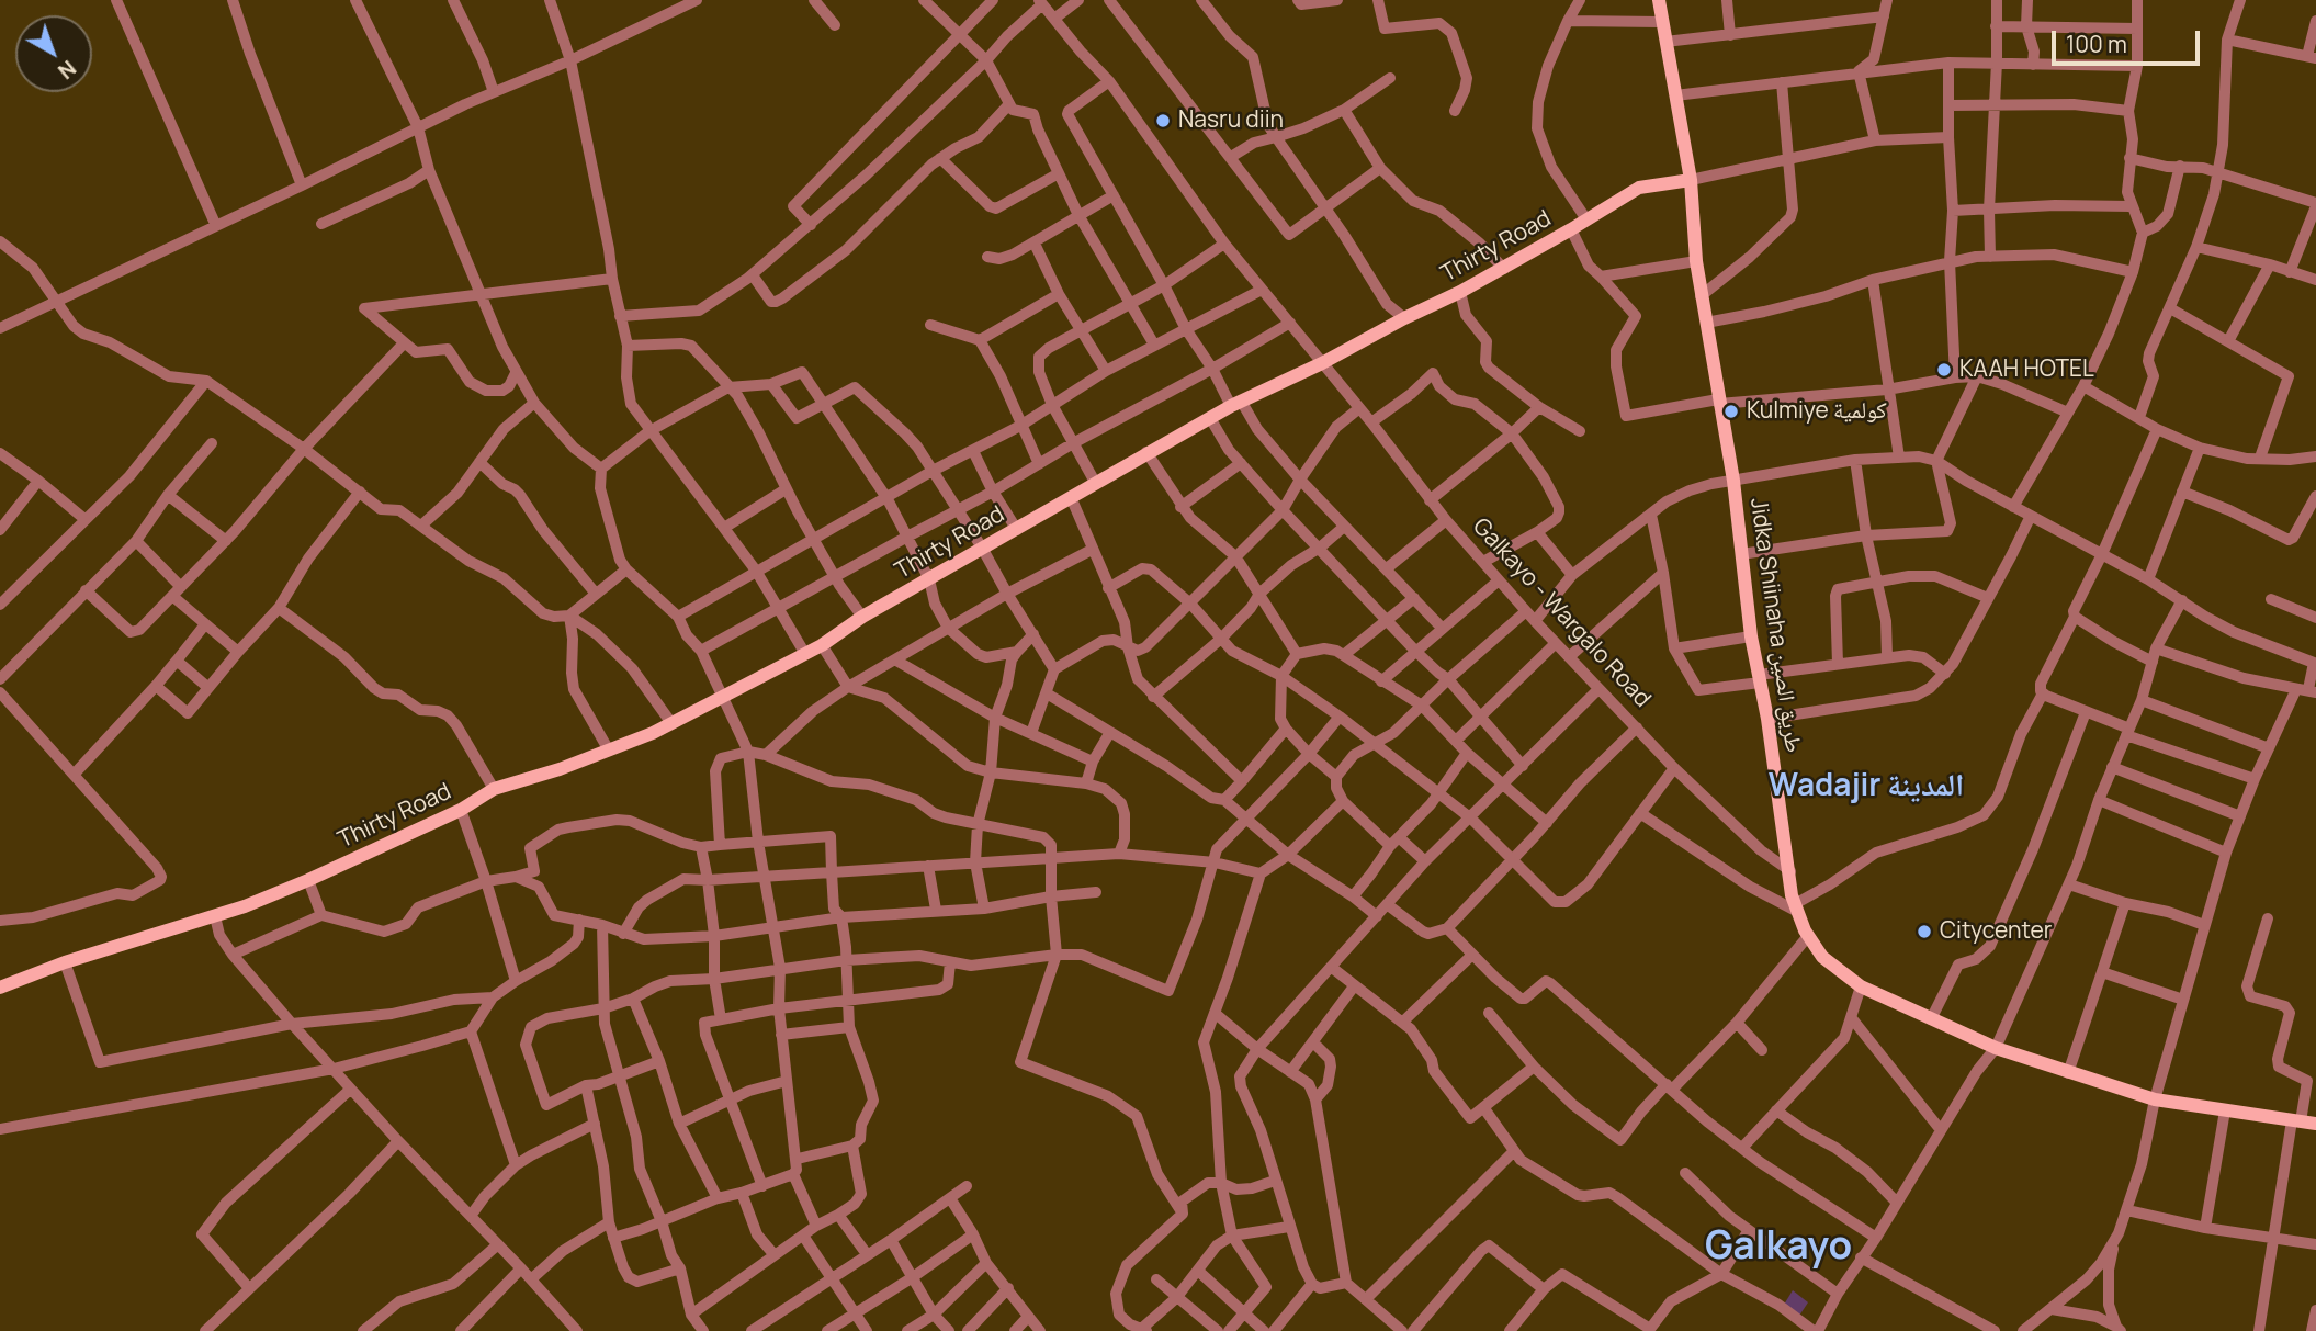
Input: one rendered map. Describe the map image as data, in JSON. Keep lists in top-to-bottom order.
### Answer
{
  "streets": {
    "main road": ["Thirty Road", "Jidka Shiinaha طريق الصين"],
    "street": ["Galkayo - Wargalo Road"]
  },
  "crossings": [
    ["Thirty Road", "Galkayo - Wargalo Road"],
    ["Thirty Road", "Jidka Shiinaha طريق الصين"],
    ["Galkayo - Wargalo Road", "Jidka Shiinaha طريق الصين"]
  ],
  "districts": ["Wadajir المدينة", "Galkayo"],
  "places": [
    "Nasru diin",
    "KAAH HOTEL",
    "Kulmiye كولمية",
    "Citycenter"
  ],
  "scale_bar": "100 m",
  "north": "bottom right"
}
